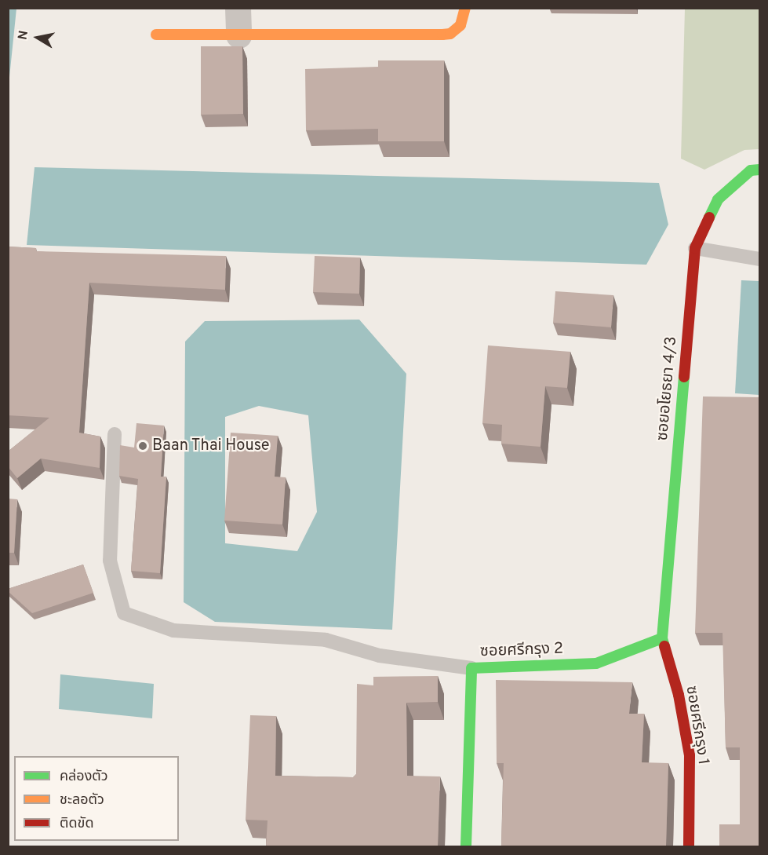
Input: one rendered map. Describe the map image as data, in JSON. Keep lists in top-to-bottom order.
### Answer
{
  "streets": {
    "street": ["ซอยอโยธยา 4/3", "ซอยศรีกรุง 2", "ซอยศรีกรุง 1"]
  },
  "crossings": [
    ["ซอยอโยธยา 4/3", "ซอยศรีกรุง 2"],
    ["ซอยอโยธยา 4/3", "ซอยศรีกรุง 1"],
    ["ซอยศรีกรุง 2", "ซอยศรีกรุง 1"]
  ],
  "places": ["Baan Thai House"],
  "legend": ["คล่องตัว", "ชะลอตัว", "ติดขัด"],
  "north": "left"
}
